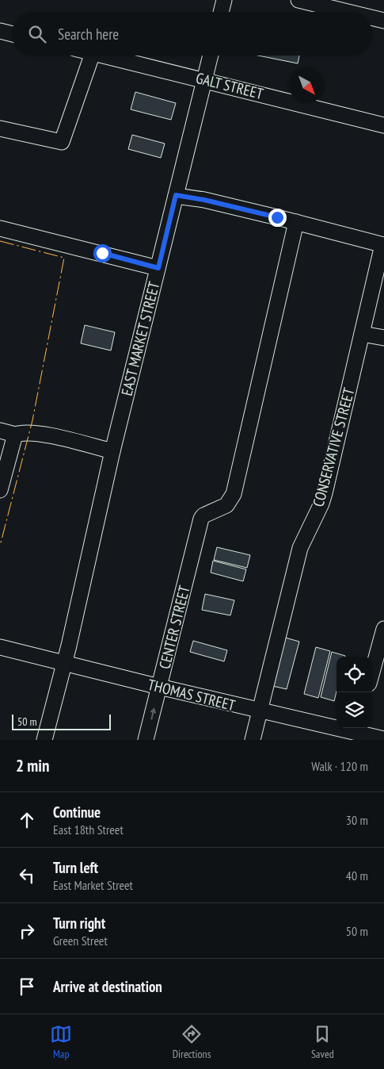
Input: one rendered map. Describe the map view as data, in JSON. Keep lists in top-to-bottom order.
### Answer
{
  "streets": {
    "street": [
      "GALT STREET",
      "EAST MARKET STREET",
      "CONSERVATIVE STREET",
      "CENTER STREET",
      "THOMAS STREET"
    ]
  },
  "crossings": [
    ["GALT STREET", "EAST MARKET STREET"],
    ["EAST MARKET STREET", "THOMAS STREET"],
    ["CONSERVATIVE STREET", "THOMAS STREET"],
    ["CENTER STREET", "THOMAS STREET"]
  ],
  "scale_bar": "50 m",
  "north": "bottom right",
  "page": {
    "search": "Search here",
    "scale": "50 m",
    "heading": ["2 min", "Walk · 120 m"],
    "list": [
      ["Continue", "East 18th Street", "30 m"],
      ["Turn left", "East Market Street", "40 m"],
      ["Turn right", "Green Street", "50 m"],
      "Arrive at destination"
    ],
    "nav": ["Map", "Directions", "Saved"]
  }
}
